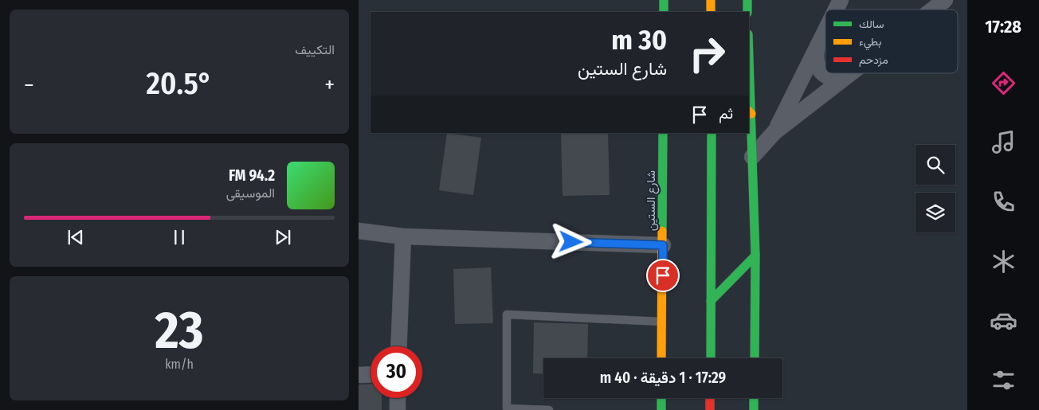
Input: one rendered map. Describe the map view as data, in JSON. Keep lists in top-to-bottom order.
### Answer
{
  "streets": {
    "main road": ["شارع الستين"]
  },
  "legend": ["سالك", "بطيء", "مزدحم"],
  "page": {
    "tabs": "17:28",
    "tile": [
      "التكييف",
      ["23", "km/h"]
    ],
    "turn": ["30 m", "شارع الستين"],
    "heat": ["−", "20.5°", "+"],
    "then": "ثم",
    "song": ["94.2 FM", "الموسيقى"],
    "limit": "30",
    "trip": "17:29 · 1 دقيقة · 40 m"
  }
}
